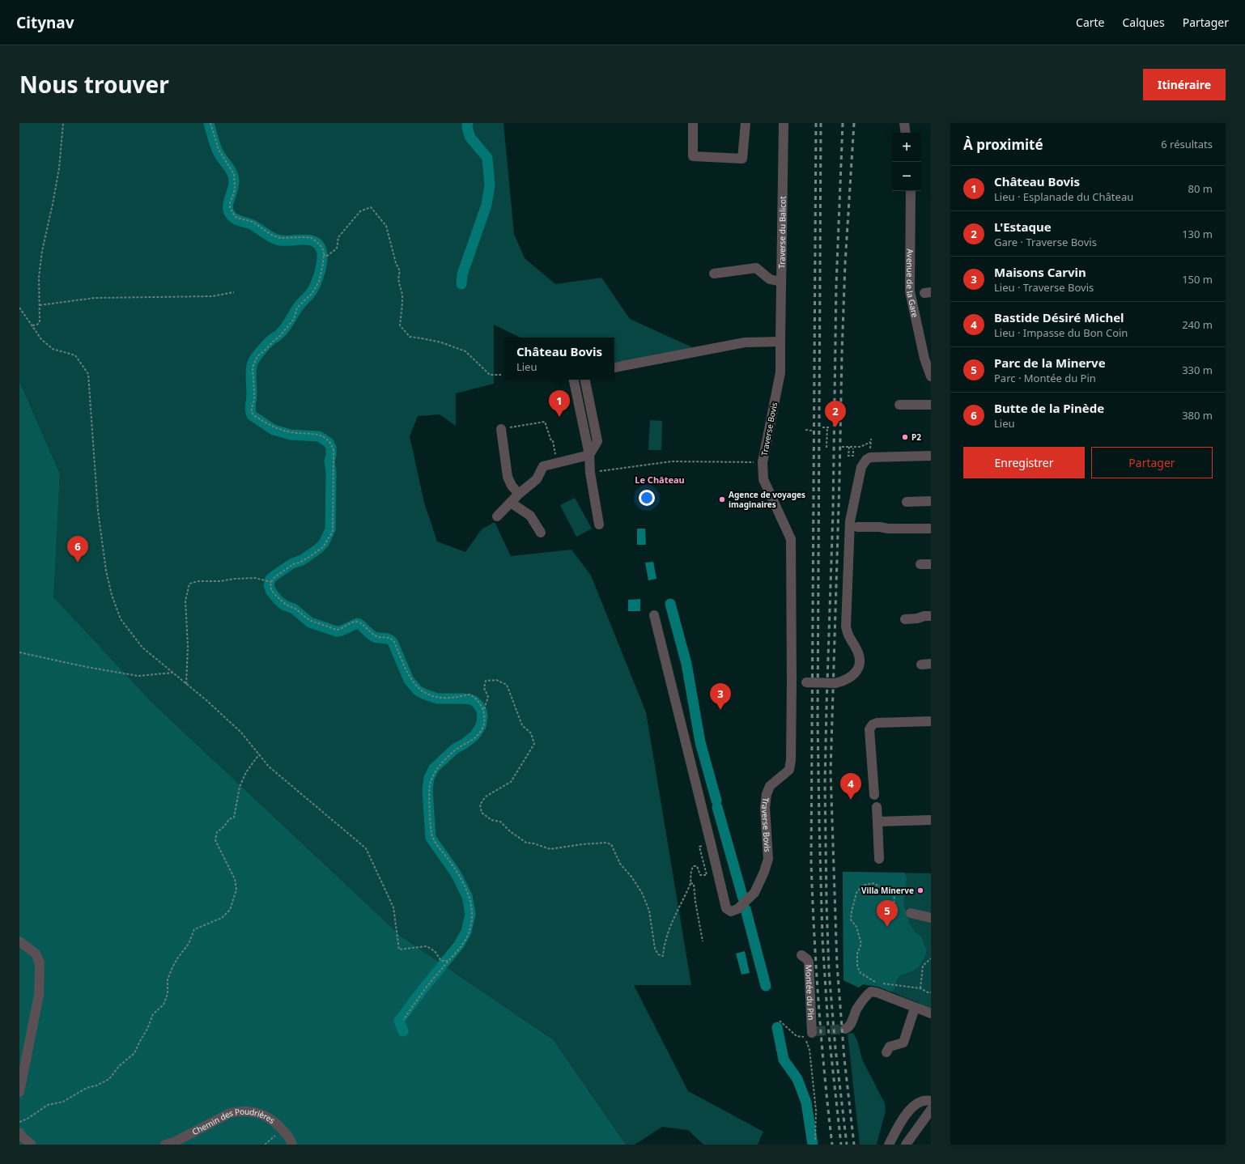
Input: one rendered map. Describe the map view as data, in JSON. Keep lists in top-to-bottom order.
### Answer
{
  "streets": {
    "street": [
      "Traverse du Balicot",
      "Avenue de la Gare",
      "Traverse Bovis",
      "Montée du Pin",
      "Chemin des Poudrières"
    ]
  },
  "crossings": [
    ["Traverse du Balicot", "Traverse Bovis"]
  ],
  "districts": ["Le Château"],
  "places": ["P2", "Agence de voyages imaginaires", "Villa Minerve"],
  "page": {
    "header": "Citynav",
    "nav": ["Carte", "Calques", "Partager"],
    "title": "Nous trouver",
    "buttons": [
      "Itinéraire",
      ["Enregistrer", "Partager"]
    ],
    "heading": ["À proximité", "6 résultats"],
    "map_buttons": ["+", "−"],
    "list": [
      {
        "mark": "1",
        "name": "Château Bovis",
        "note": "Lieu · Esplanade du Château",
        "value": "80 m"
      },
      {
        "mark": "2",
        "name": "L'Estaque",
        "note": "Gare · Traverse Bovis",
        "value": "130 m"
      },
      {
        "mark": "3",
        "name": "Maisons Carvin",
        "note": "Lieu · Traverse Bovis",
        "value": "150 m"
      },
      {
        "mark": "4",
        "name": "Bastide Désiré Michel",
        "note": "Lieu · Impasse du Bon Coin",
        "value": "240 m"
      },
      {
        "mark": "5",
        "name": "Parc de la Minerve",
        "note": "Parc · Montée du Pin",
        "value": "330 m"
      },
      {
        "mark": "6",
        "name": "Butte de la Pinède",
        "note": "Lieu",
        "value": "380 m"
      }
    ],
    "popup": ["Château Bovis", "Lieu"],
    "pins": [
      "1",
      "2",
      "6",
      "3",
      "4",
      "5"
    ]
  }
}
